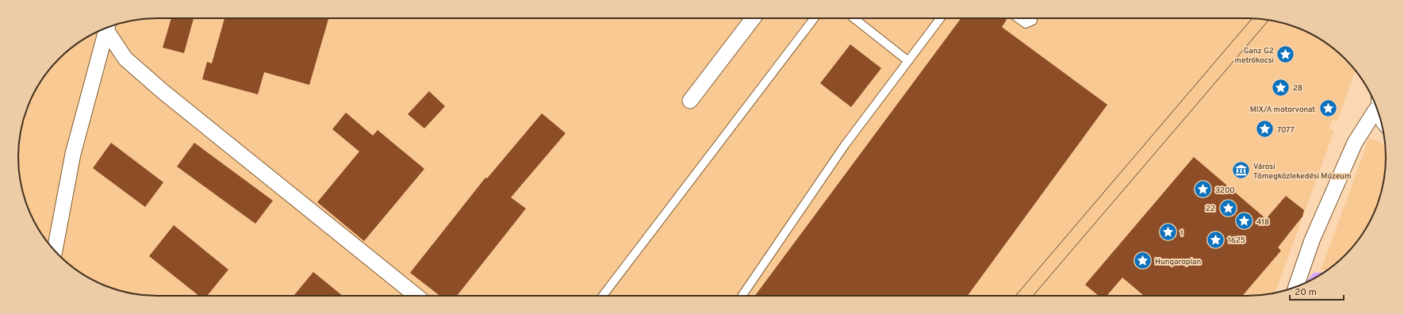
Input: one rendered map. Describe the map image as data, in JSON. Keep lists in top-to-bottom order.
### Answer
{
  "places": {
    "place": [
      "Ganz G2 metrókocsi",
      "28",
      "MIX/A motorvonat",
      "7077",
      "3200",
      "22",
      "418",
      "1",
      "1625",
      "Hungaroplan"
    ],
    "museum": ["Városi Tömegközlekedési Múzeum"]
  },
  "scale_bar": "20 m"
}
